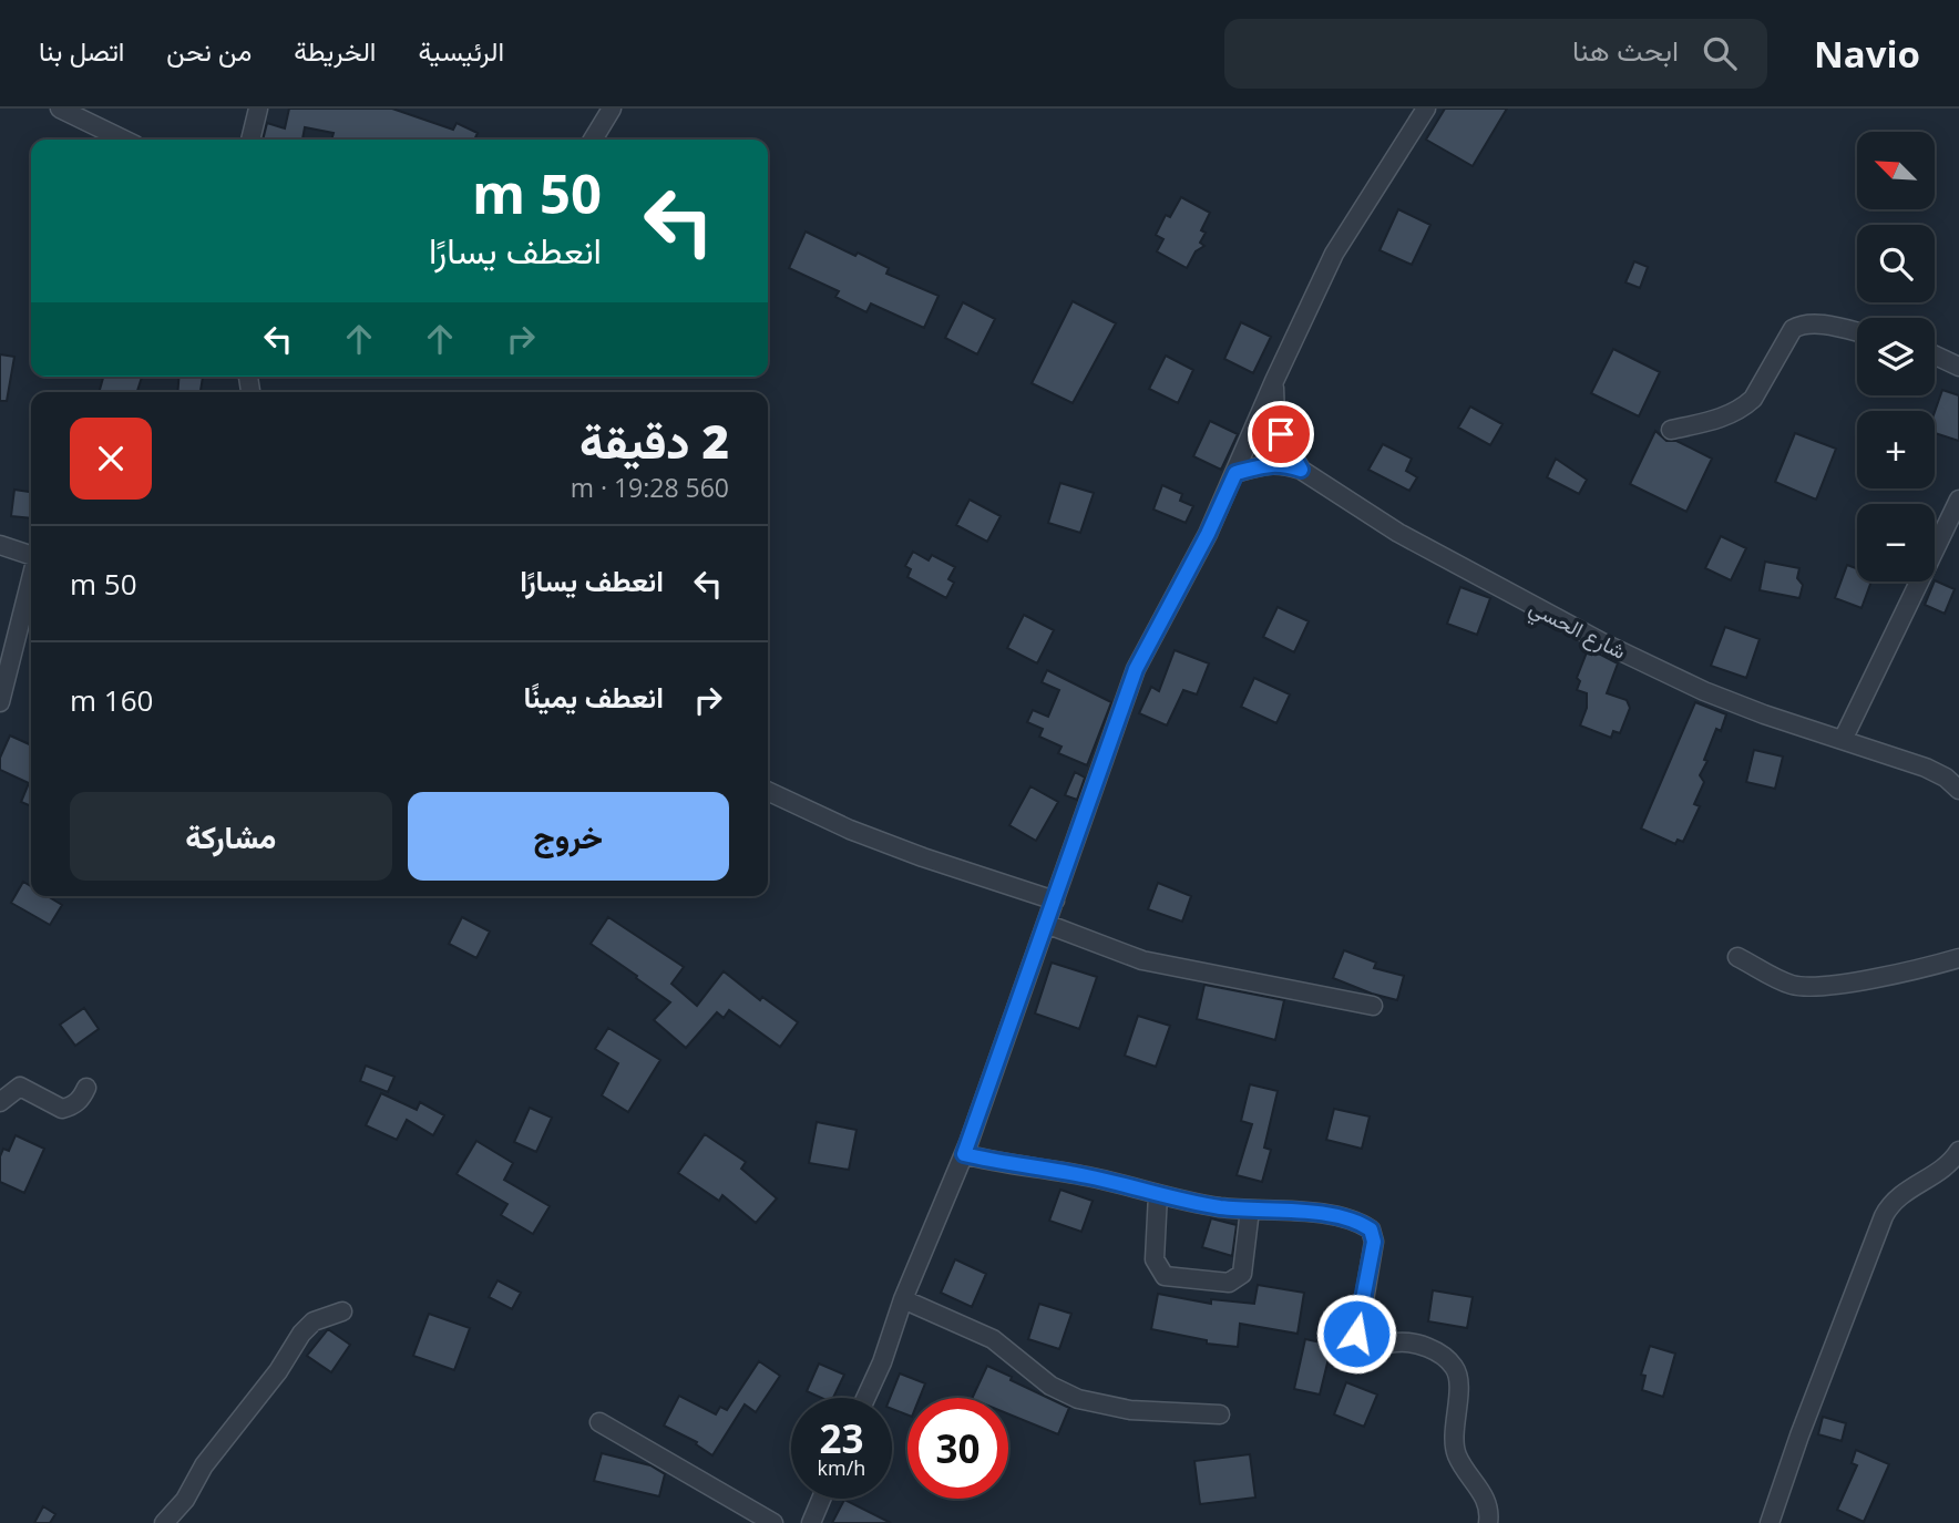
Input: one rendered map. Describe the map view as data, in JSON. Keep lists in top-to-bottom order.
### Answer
{
  "streets": {
    "street": ["شارع الحسي"]
  },
  "north": "top left",
  "page": {
    "header": "Navio",
    "search": "ابحث هنا",
    "nav": [
      "الرئيسية",
      "الخريطة",
      "من نحن",
      "اتصل بنا"
    ],
    "map_buttons": ["+", "−"],
    "turn": ["50 m", "انعطف يسارًا"],
    "heading": ["2 دقيقة", "560 m · 19:28"],
    "list": [
      {
        "name": "انعطف يسارًا",
        "value": "50 m"
      },
      {
        "name": "انعطف يمينًا",
        "value": "160 m"
      }
    ],
    "buttons": ["خروج", "مشاركة"],
    "speed": "23 km/h",
    "limit": "30"
  }
}
